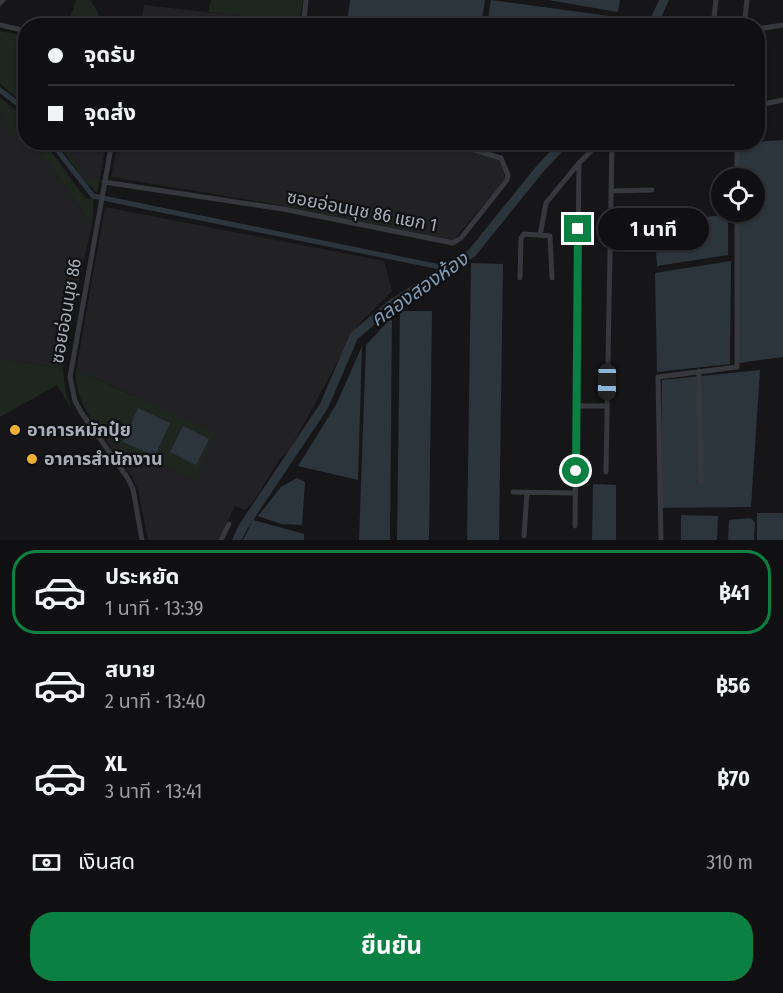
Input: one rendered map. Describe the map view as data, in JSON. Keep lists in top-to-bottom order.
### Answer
{
  "streets": {
    "street": ["ซอยอ่อนนุช 86 แยก 1", "ซอยอ่อนนุช 86"]
  },
  "crossings": [
    ["ซอยอ่อนนุช 86 แยก 1", "ซอยอ่อนนุช 86"]
  ],
  "water": ["คลองสองห้อง"],
  "places": ["อาคารหมักปุ๋ย", "อาคารสำนักงาน"],
  "page": {
    "banner": ["จุดรับ", "จุดส่ง"],
    "bubble": "1 นาที",
    "list": [
      {
        "name": "ประหยัด",
        "note": "1 นาที · 13:39",
        "value": "฿41"
      },
      {
        "name": "สบาย",
        "note": "2 นาที · 13:40",
        "value": "฿56"
      },
      {
        "name": "XL",
        "note": "3 นาที · 13:41",
        "value": "฿70"
      }
    ],
    "pay": ["เงินสด", "310 m"],
    "buttons": "ยืนยัน"
  }
}
